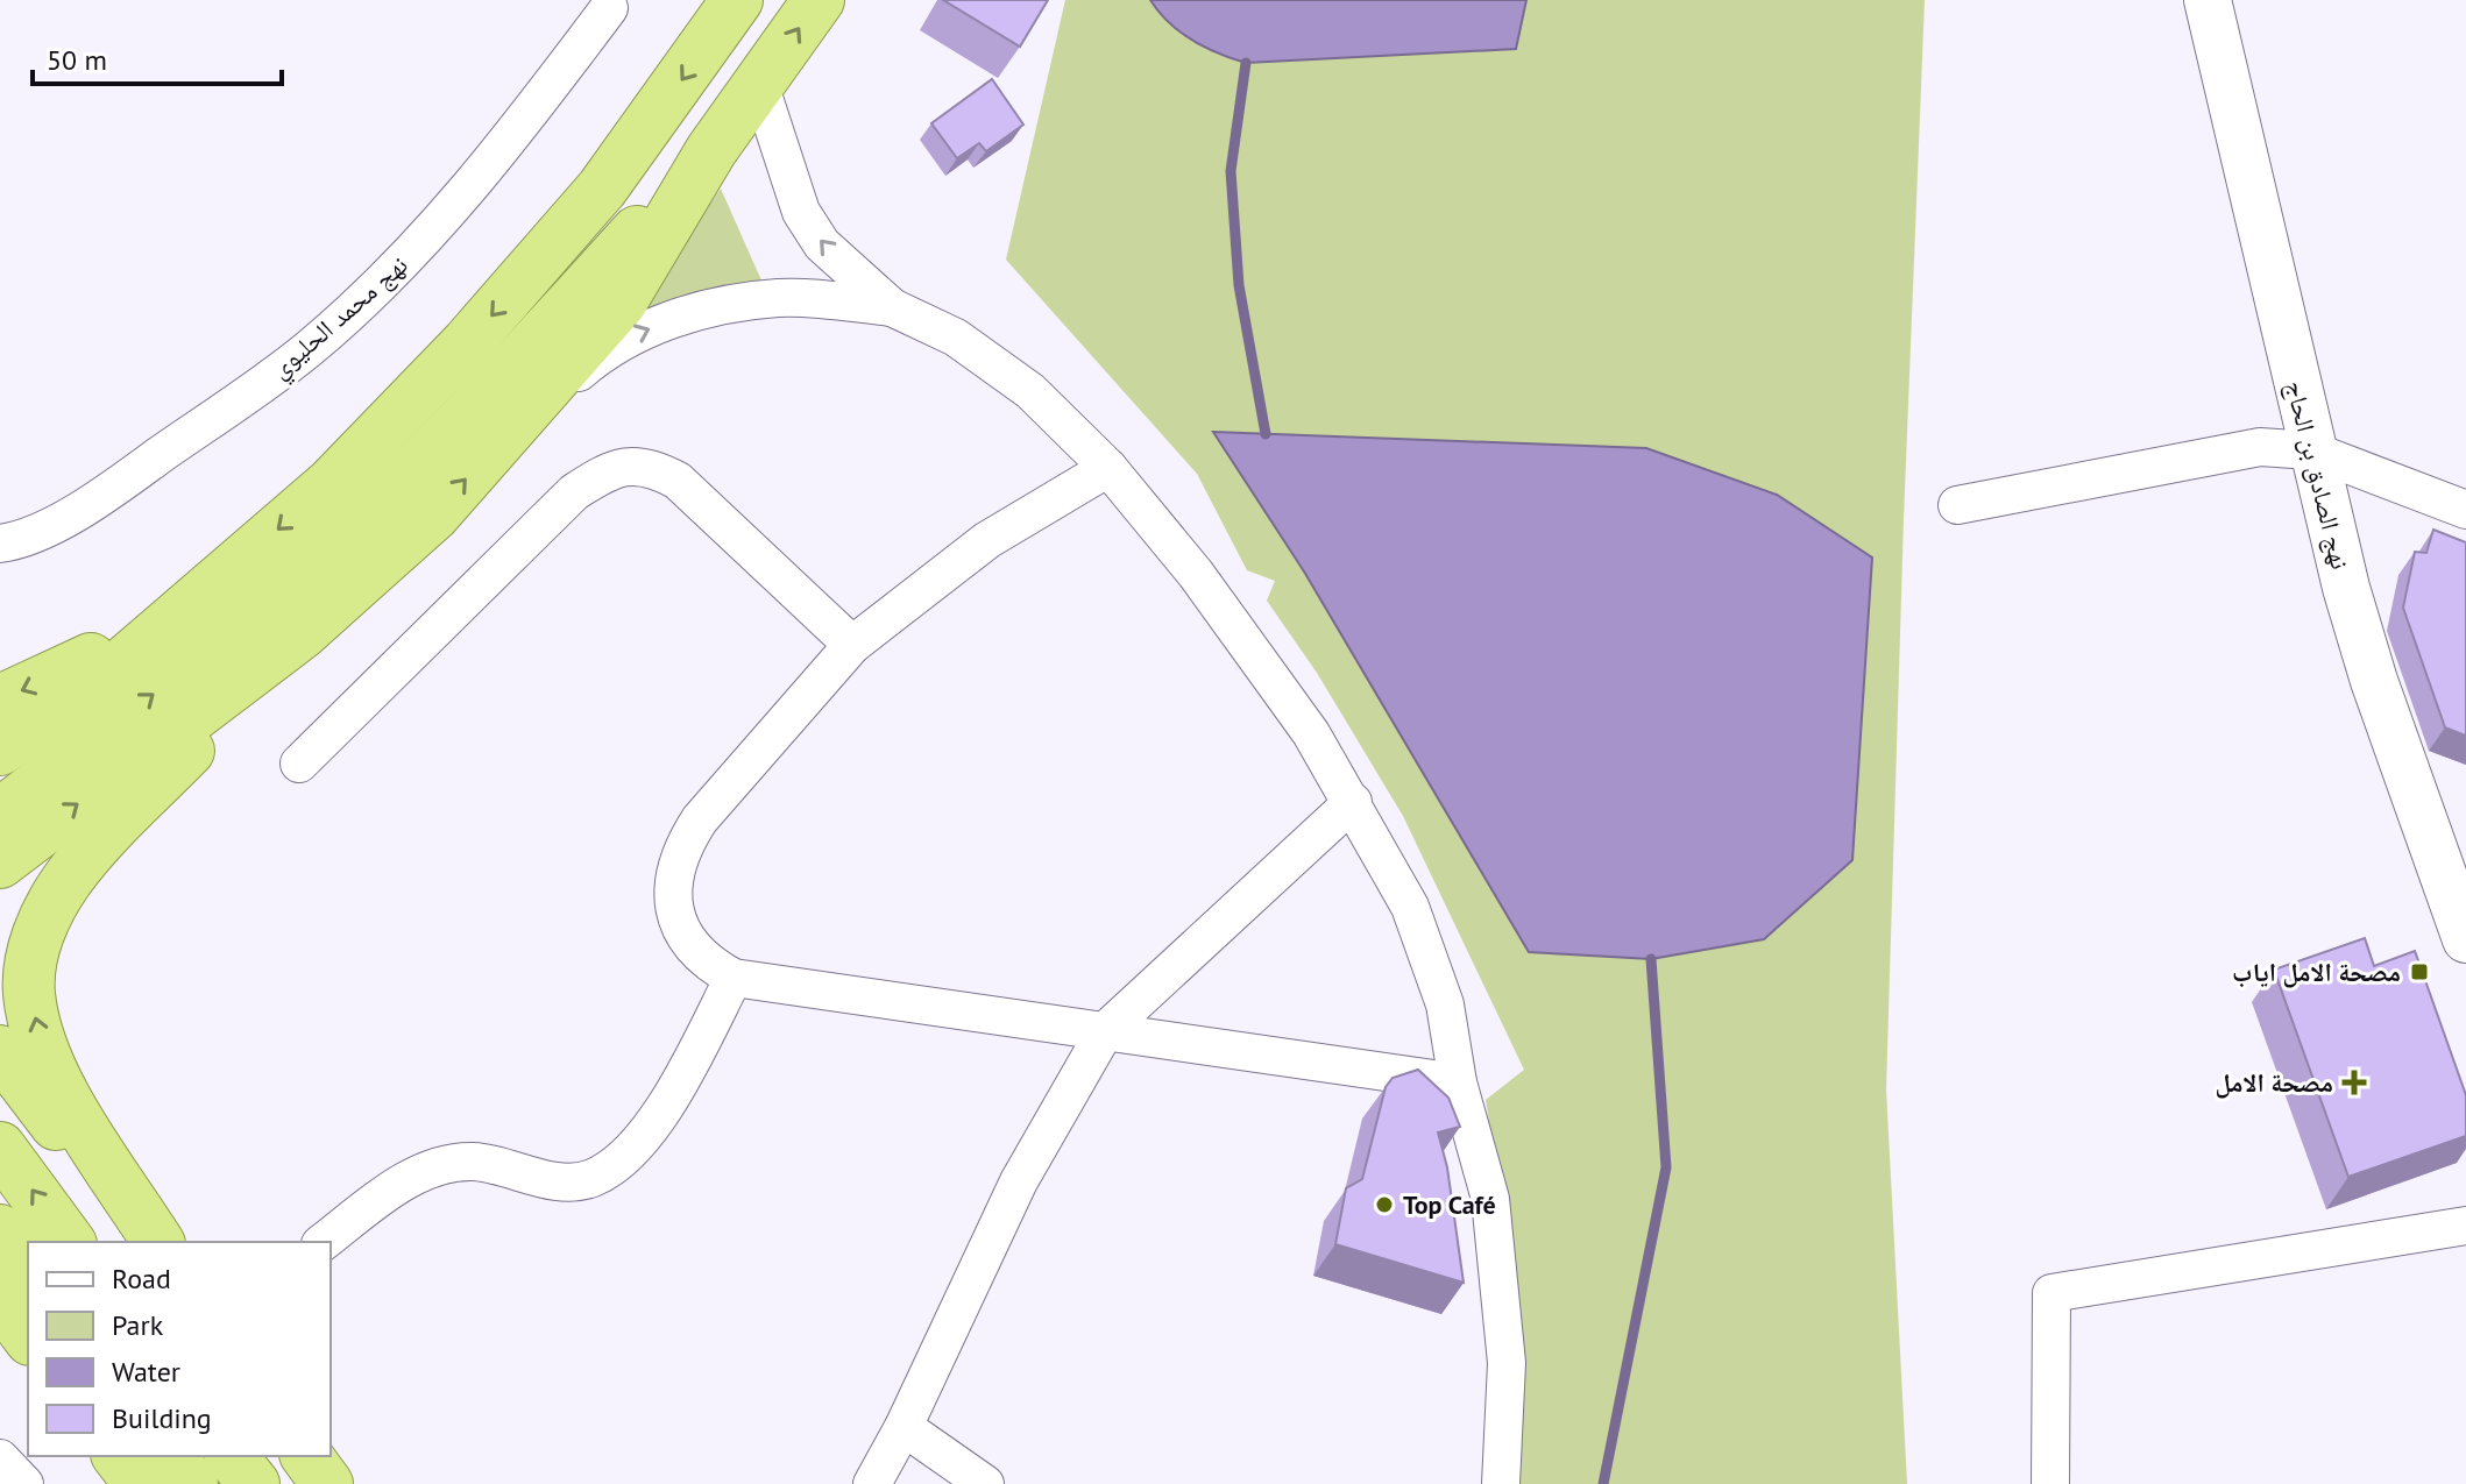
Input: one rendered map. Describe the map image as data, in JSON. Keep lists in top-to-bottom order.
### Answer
{
  "streets": {
    "street": ["نهج محمد الحليوي", "نهج الصادق بن الحاج"]
  },
  "places": {
    "transit": ["مصحة الامل اياب"],
    "health": ["مصحة الامل"],
    "other": ["Top Café"]
  },
  "legend": [
    "Road",
    "Park",
    "Water",
    "Building"
  ],
  "scale_bar": "50 m"
}
